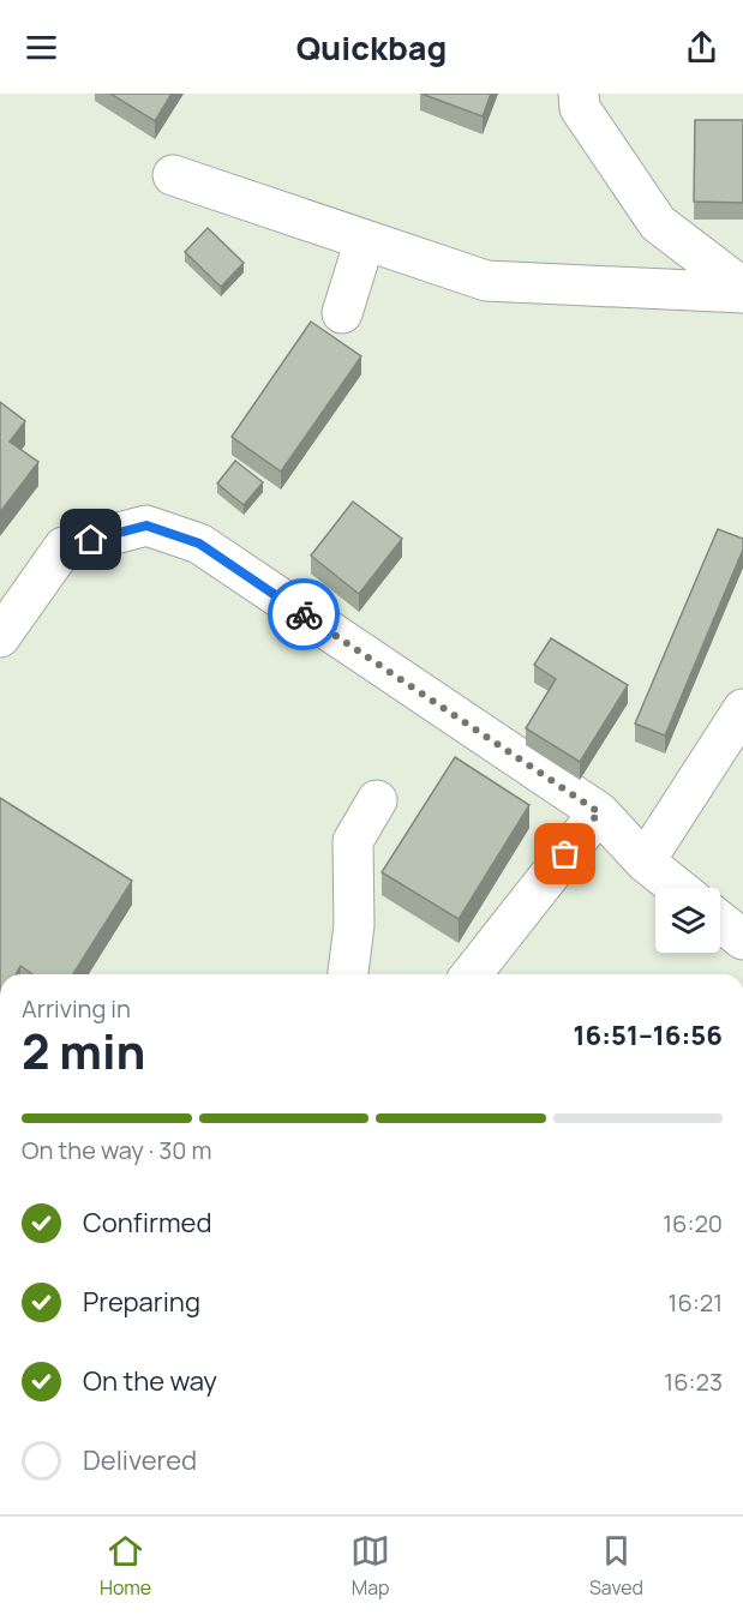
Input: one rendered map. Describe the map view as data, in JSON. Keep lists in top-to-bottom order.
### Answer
{
  "page": {
    "header": "Quickbag",
    "heading": ["2 min", "Arriving in", "16:51–16:56"],
    "bar": "On the way · 30 m",
    "list": [
      ["Confirmed", "16:20"],
      ["Preparing", "16:21"],
      ["On the way", "16:23"],
      "Delivered"
    ],
    "tabs": ["Home", "Map", "Saved"]
  }
}
